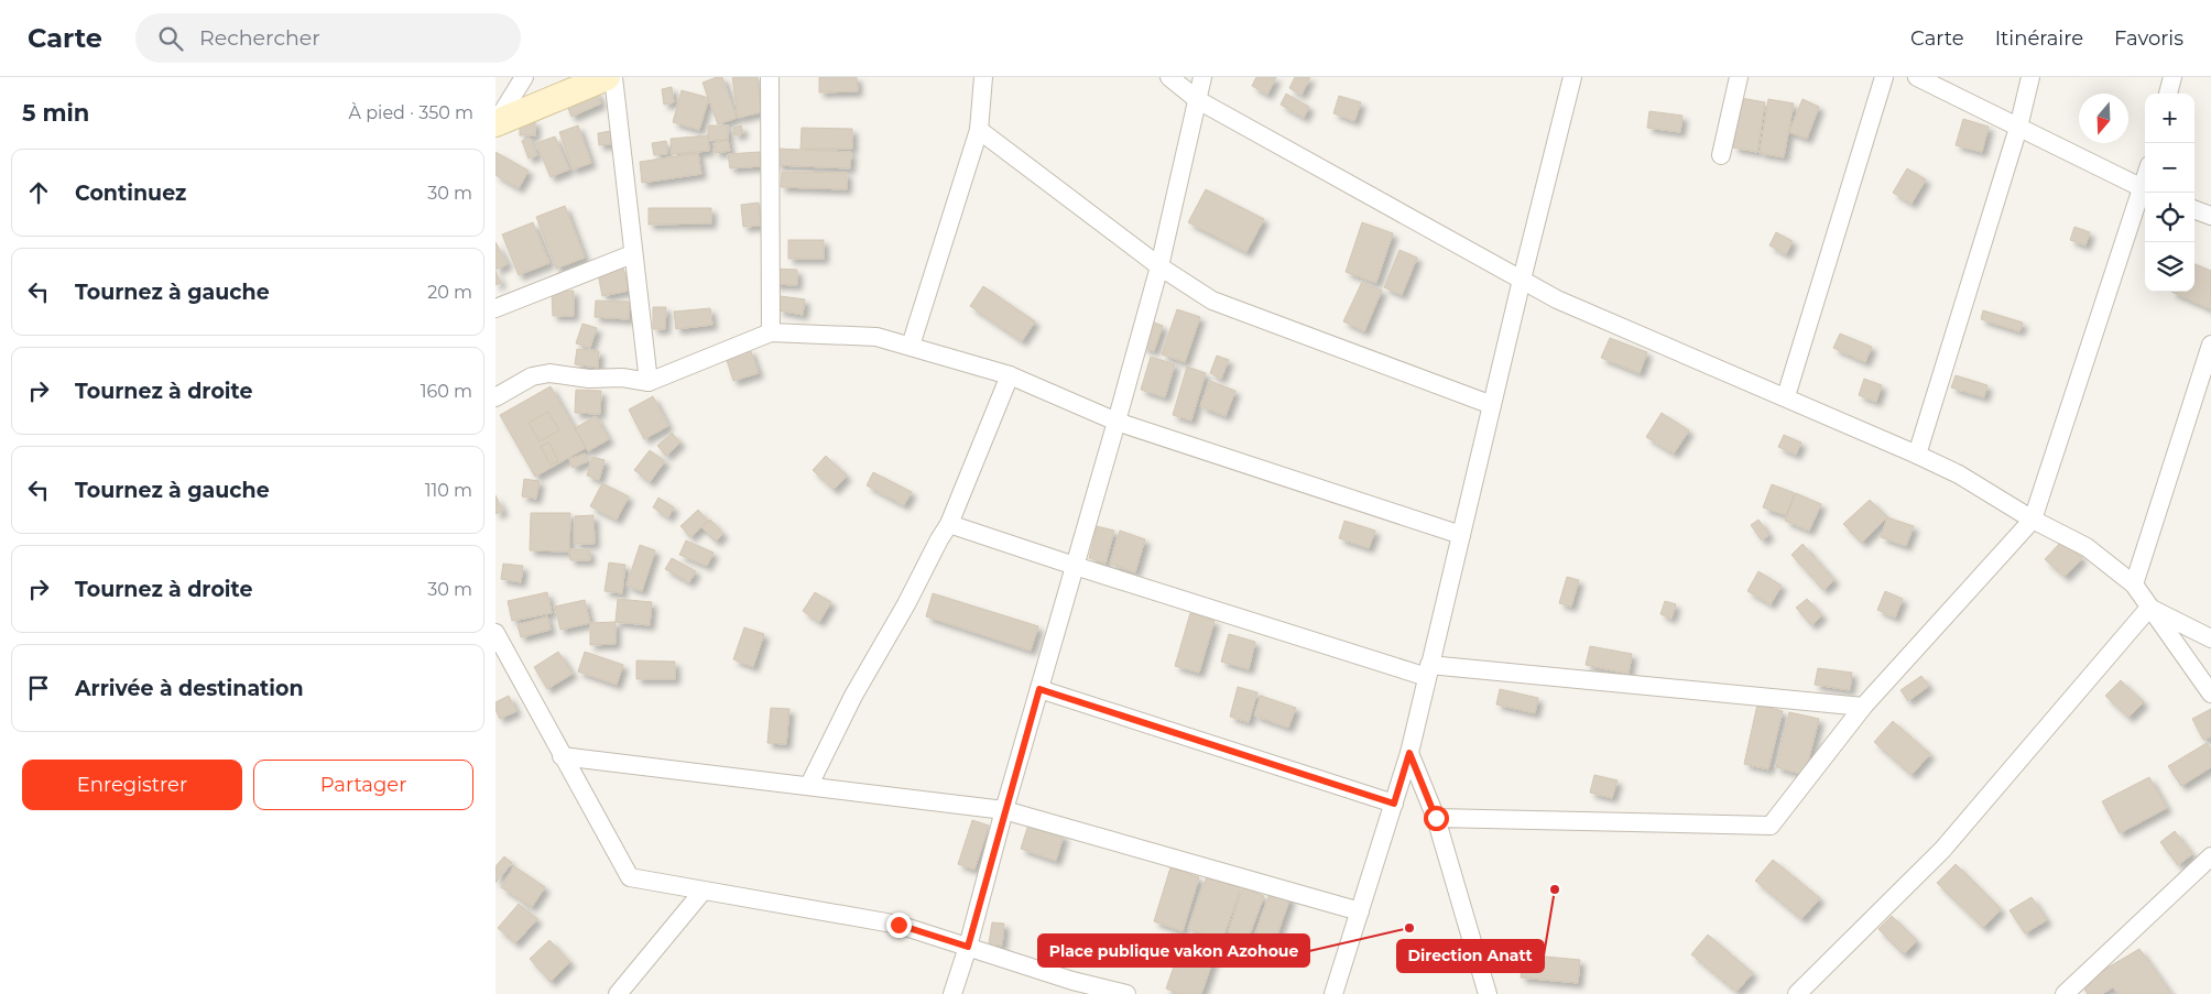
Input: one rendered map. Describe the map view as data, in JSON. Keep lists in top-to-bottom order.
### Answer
{
  "places": ["Direction Anatt", "Place publique vakon Azohoue"],
  "north": "bottom",
  "page": {
    "header": "Carte",
    "search": "Rechercher",
    "nav": ["Carte", "Itinéraire", "Favoris"],
    "heading": ["5 min", "À pied · 350 m"],
    "map_buttons": ["+", "−"],
    "list": [
      ["Continuez", "30 m"],
      ["Tournez à gauche", "20 m"],
      ["Tournez à droite", "160 m"],
      ["Tournez à gauche", "110 m"],
      ["Tournez à droite", "30 m"],
      "Arrivée à destination"
    ],
    "buttons": ["Enregistrer", "Partager"]
  }
}
